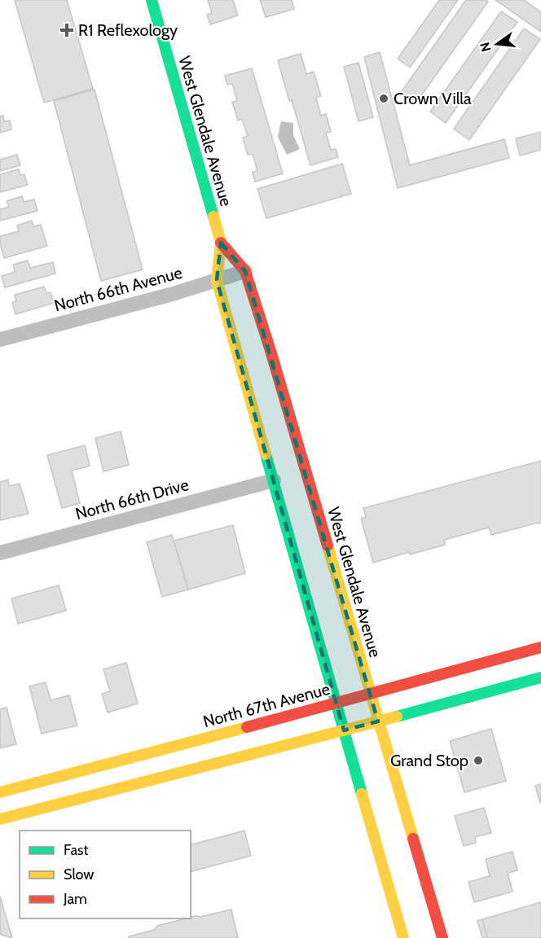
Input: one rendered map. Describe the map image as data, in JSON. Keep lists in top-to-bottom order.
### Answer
{
  "streets": {
    "main road": ["West Glendale Avenue", "North 67th Avenue"],
    "street": ["North 66th Avenue", "North 66th Drive"]
  },
  "crossings": [
    ["West Glendale Avenue", "North 66th Avenue"],
    ["West Glendale Avenue", "North 66th Drive"],
    ["West Glendale Avenue", "North 67th Avenue"]
  ],
  "places": {
    "health": ["R1 Reflexology"],
    "other": ["Crown Villa", "Grand Stop"]
  },
  "legend": ["Fast", "Slow", "Jam"],
  "north": "left"
}
